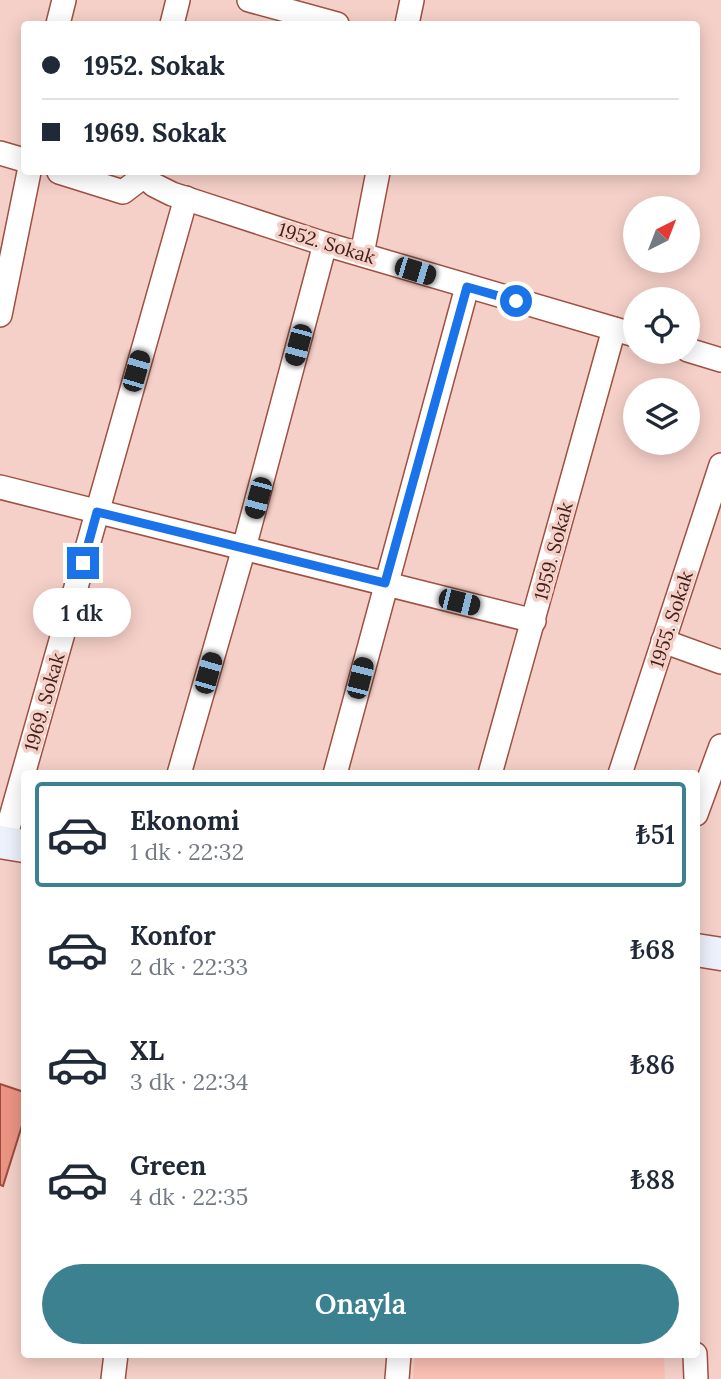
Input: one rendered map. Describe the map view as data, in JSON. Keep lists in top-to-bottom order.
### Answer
{
  "streets": {
    "street": [
      "1952. Sokak",
      "1959. Sokak",
      "1955. Sokak",
      "1969. Sokak"
    ]
  },
  "crossings": [
    ["1952. Sokak", "1969. Sokak"]
  ],
  "north": "top right",
  "page": {
    "banner": ["1952. Sokak", "1969. Sokak"],
    "bubble": "1 dk",
    "list": [
      {
        "name": "Ekonomi",
        "note": "1 dk · 22:32",
        "value": "₺51"
      },
      {
        "name": "Konfor",
        "note": "2 dk · 22:33",
        "value": "₺68"
      },
      {
        "name": "XL",
        "note": "3 dk · 22:34",
        "value": "₺86"
      },
      {
        "name": "Green",
        "note": "4 dk · 22:35",
        "value": "₺88"
      }
    ],
    "buttons": "Onayla"
  }
}
